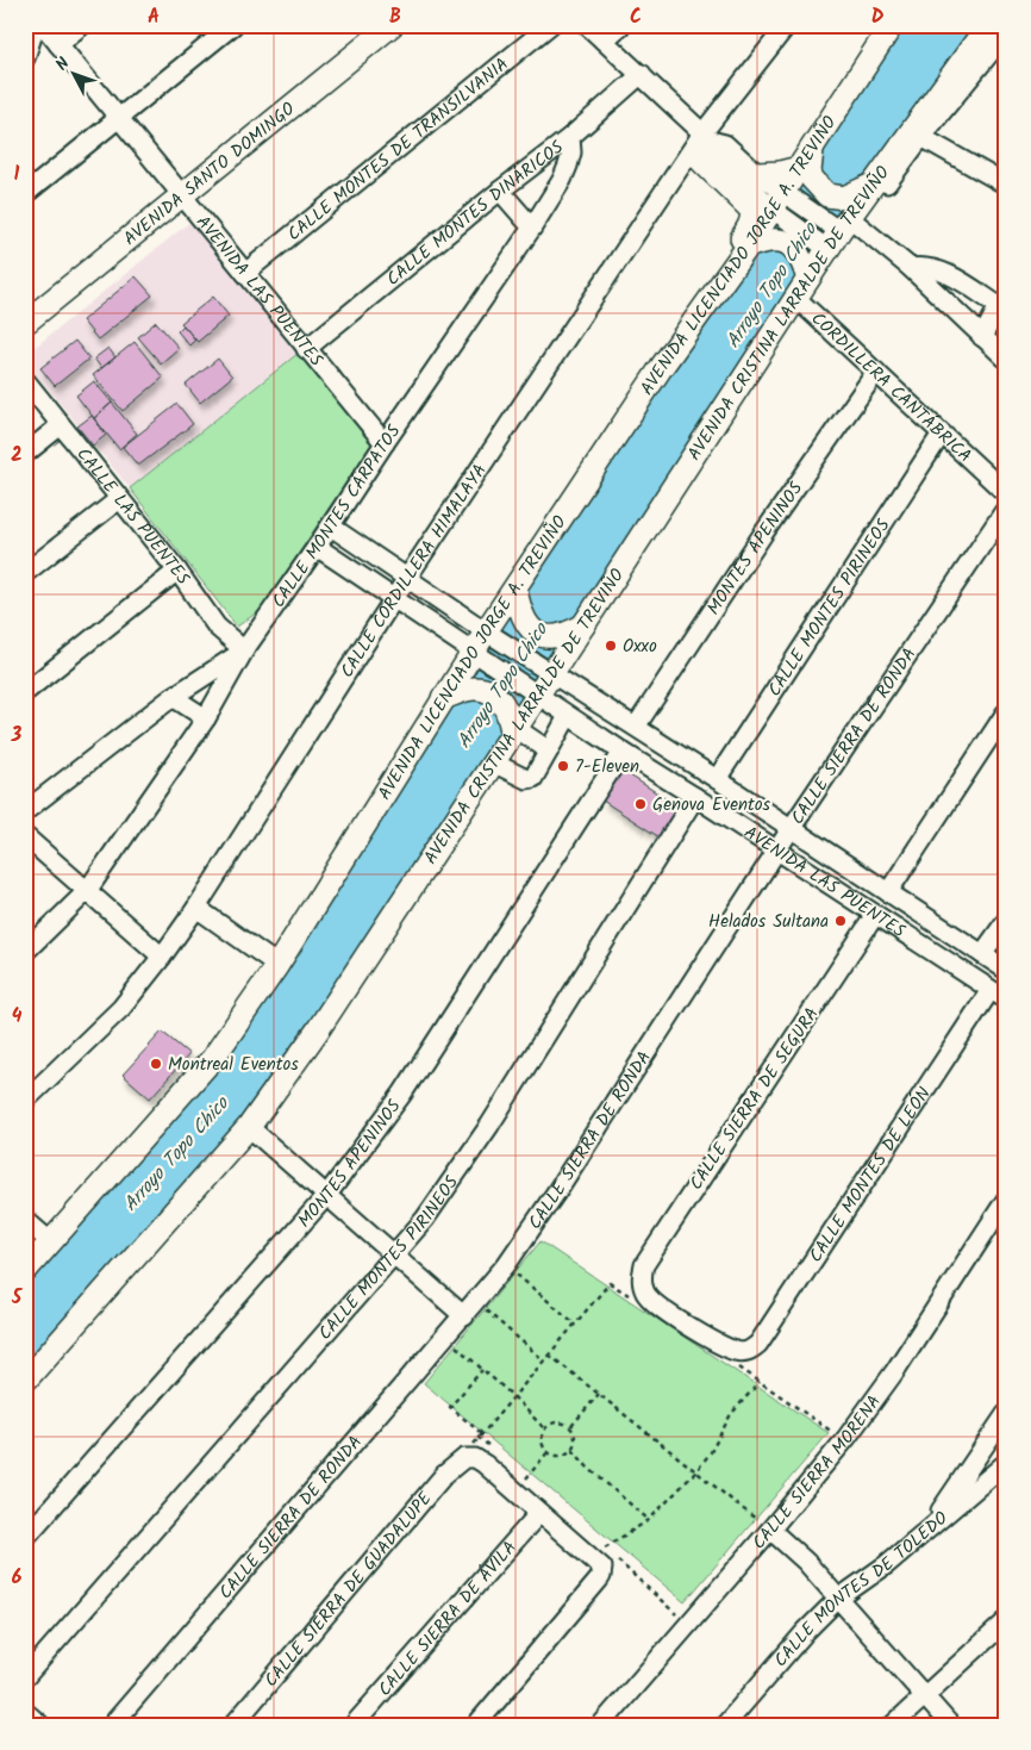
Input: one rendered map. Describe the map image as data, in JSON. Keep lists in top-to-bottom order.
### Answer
{
  "streets": {
    "main road": ["AVENIDA SANTO DOMINGO", "AVENIDA LICENCIADO JORGE A. TREVIÑO", "AVENIDA CRISTINA LARRALDE DE TREVIÑO"],
    "street": [
      "CALLE MONTES DE TRANSILVANIA",
      "CALLE MONTES DINÁRICOS",
      "AVENIDA LAS PUENTES",
      "CORDILLERA CANTÁBRICA",
      "CALLE MONTES CÁRPATOS",
      "CALLE LAS PUENTES",
      "MONTES APENINOS",
      "CALLE CORDILLERA HIMALAYA",
      "CALLE MONTES PIRINEOS",
      "CALLE SIERRA DE RONDA",
      "CALLE SIERRA DE SEGURA",
      "CALLE MONTES DE LEÓN",
      "CALLE SIERRA MORENA",
      "CALLE SIERRA DE GUADALUPE",
      "CALLE MONTES DE TOLEDO",
      "CALLE SIERRA DE ÁVILA"
    ]
  },
  "crossings": [
    ["CALLE MONTES DE TRANSILVANIA", "AVENIDA LAS PUENTES"],
    ["AVENIDA SANTO DOMINGO", "AVENIDA LAS PUENTES"],
    ["CALLE MONTES DINÁRICOS", "AVENIDA LAS PUENTES"],
    ["CALLE MONTES DINÁRICOS", "CALLE MONTES CÁRPATOS"],
    ["AVENIDA LICENCIADO JORGE A. TREVIÑO", "AVENIDA LAS PUENTES"],
    ["AVENIDA LAS PUENTES", "AVENIDA CRISTINA LARRALDE DE TREVIÑO"],
    ["AVENIDA LAS PUENTES", "CALLE MONTES CÁRPATOS"],
    ["AVENIDA LAS PUENTES", "MONTES APENINOS"],
    ["AVENIDA LAS PUENTES", "CALLE CORDILLERA HIMALAYA"],
    ["AVENIDA LAS PUENTES", "CALLE MONTES PIRINEOS"],
    ["AVENIDA LAS PUENTES", "CALLE SIERRA DE RONDA"],
    ["AVENIDA LAS PUENTES", "CALLE SIERRA DE SEGURA"],
    ["AVENIDA LAS PUENTES", "CALLE MONTES DE LEÓN"],
    ["CORDILLERA CANTÁBRICA", "MONTES APENINOS"],
    ["CORDILLERA CANTÁBRICA", "CALLE MONTES PIRINEOS"],
    ["CALLE MONTES CÁRPATOS", "CALLE LAS PUENTES"],
    ["CALLE SIERRA DE GUADALUPE", "CALLE SIERRA DE ÁVILA"]
  ],
  "water": ["Arroyo Topo Chico"],
  "places": [
    "Oxxo",
    "7-Eleven",
    "Genova Eventos",
    "Helados Sultana",
    "Montreal Eventos"
  ],
  "north": "top left",
  "grid": {
    "columns": [
      "A",
      "B",
      "C",
      "D"
    ],
    "rows": [
      "1",
      "2",
      "3",
      "4",
      "5",
      "6"
    ]
  }
}
